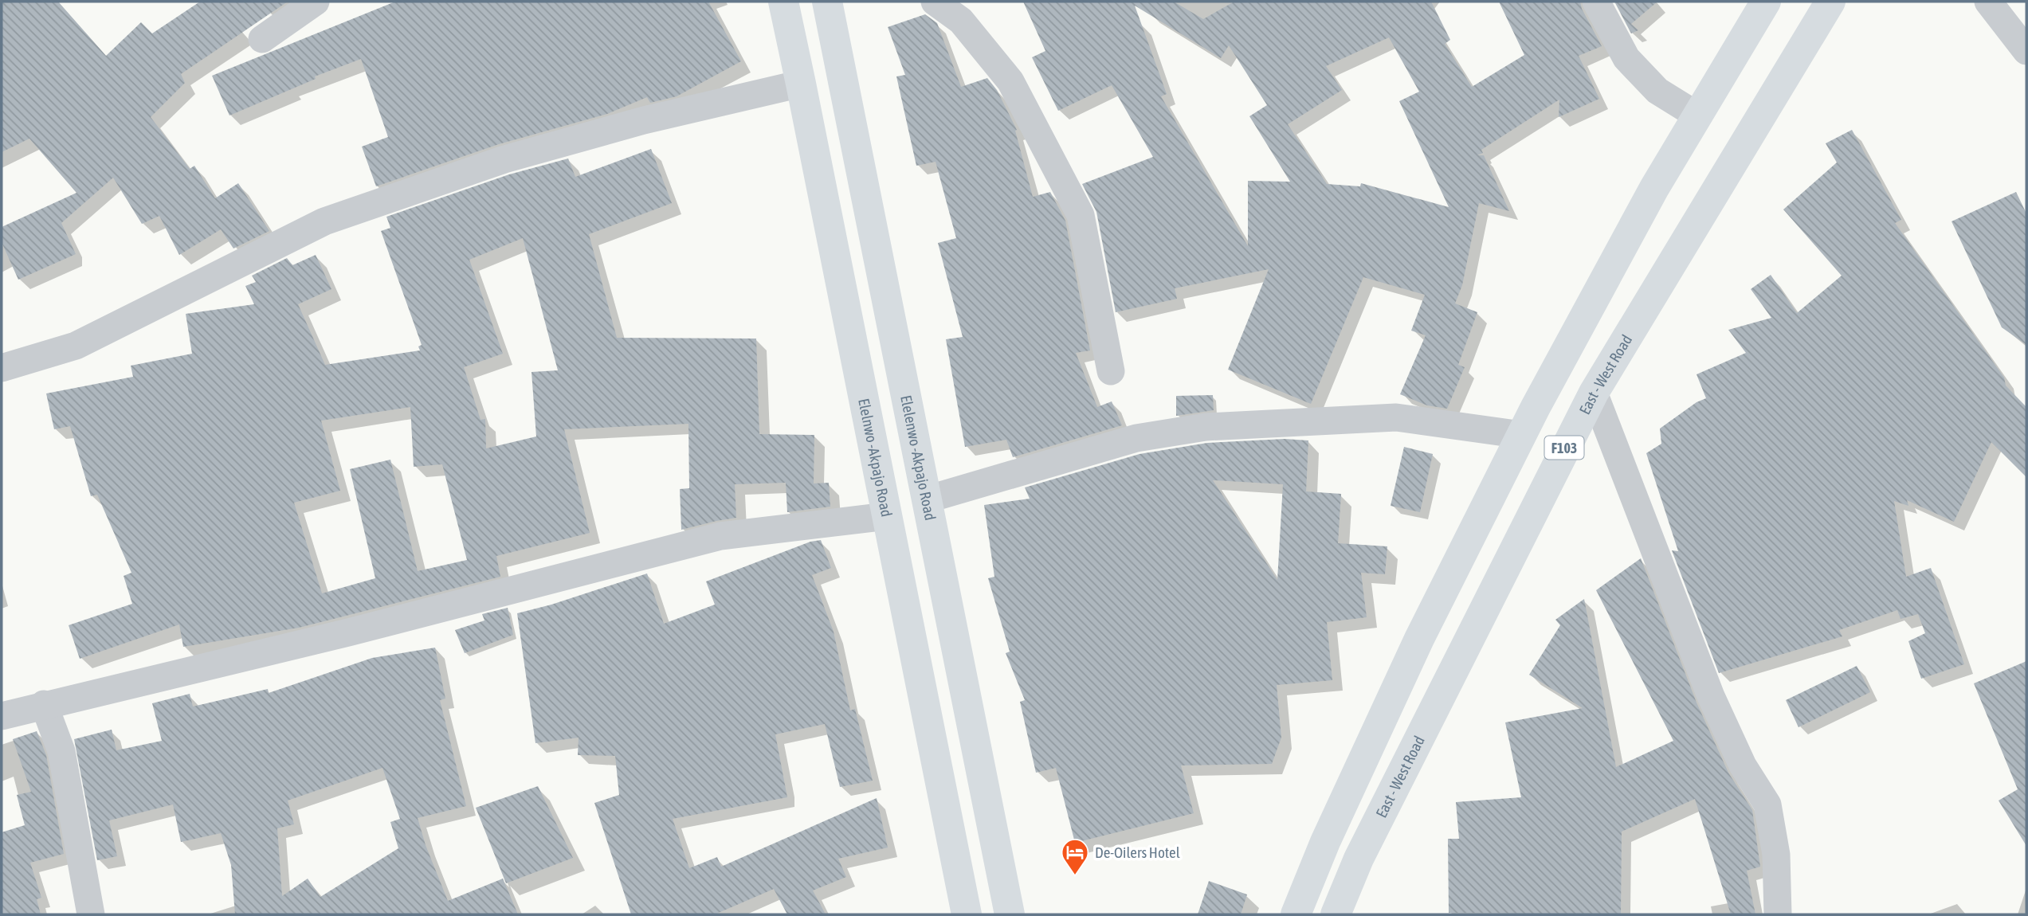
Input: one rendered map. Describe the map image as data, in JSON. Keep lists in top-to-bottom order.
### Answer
{
  "streets": {
    "main road": [
      "East - West Road",
      "F103",
      "Elelnwo -Akpajo Road",
      "Elelenwo -Akpajo Road"
    ]
  },
  "places": {
    "hotel": ["De-Oilers Hotel"]
  }
}
